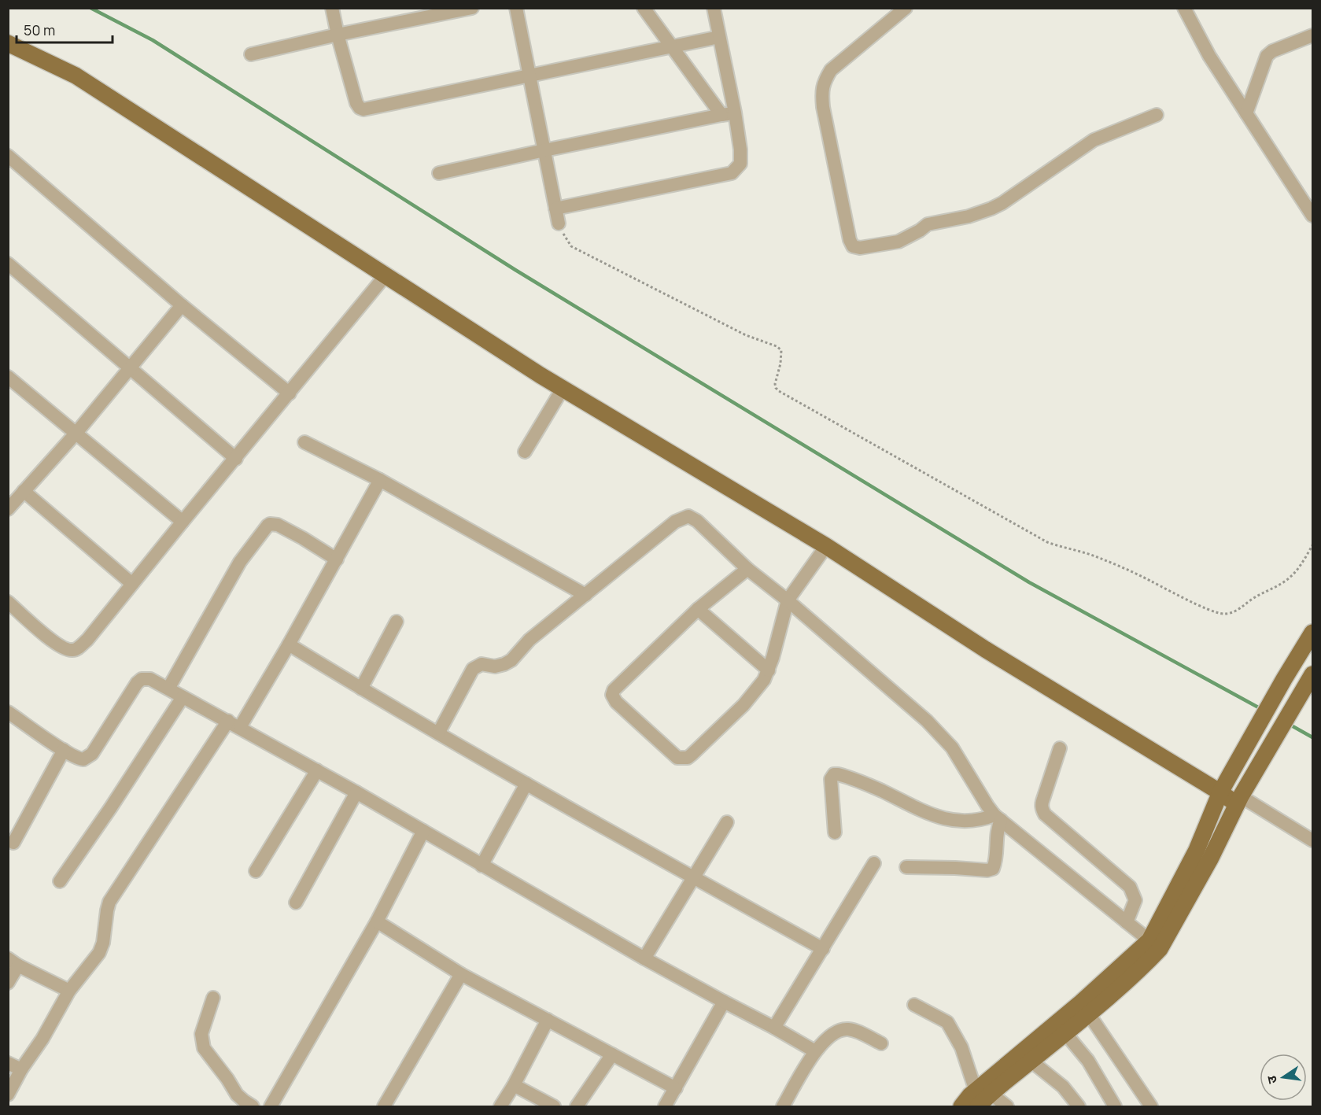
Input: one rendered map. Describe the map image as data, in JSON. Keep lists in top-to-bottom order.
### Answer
{
  "scale_bar": "50 m",
  "north": "left"
}
